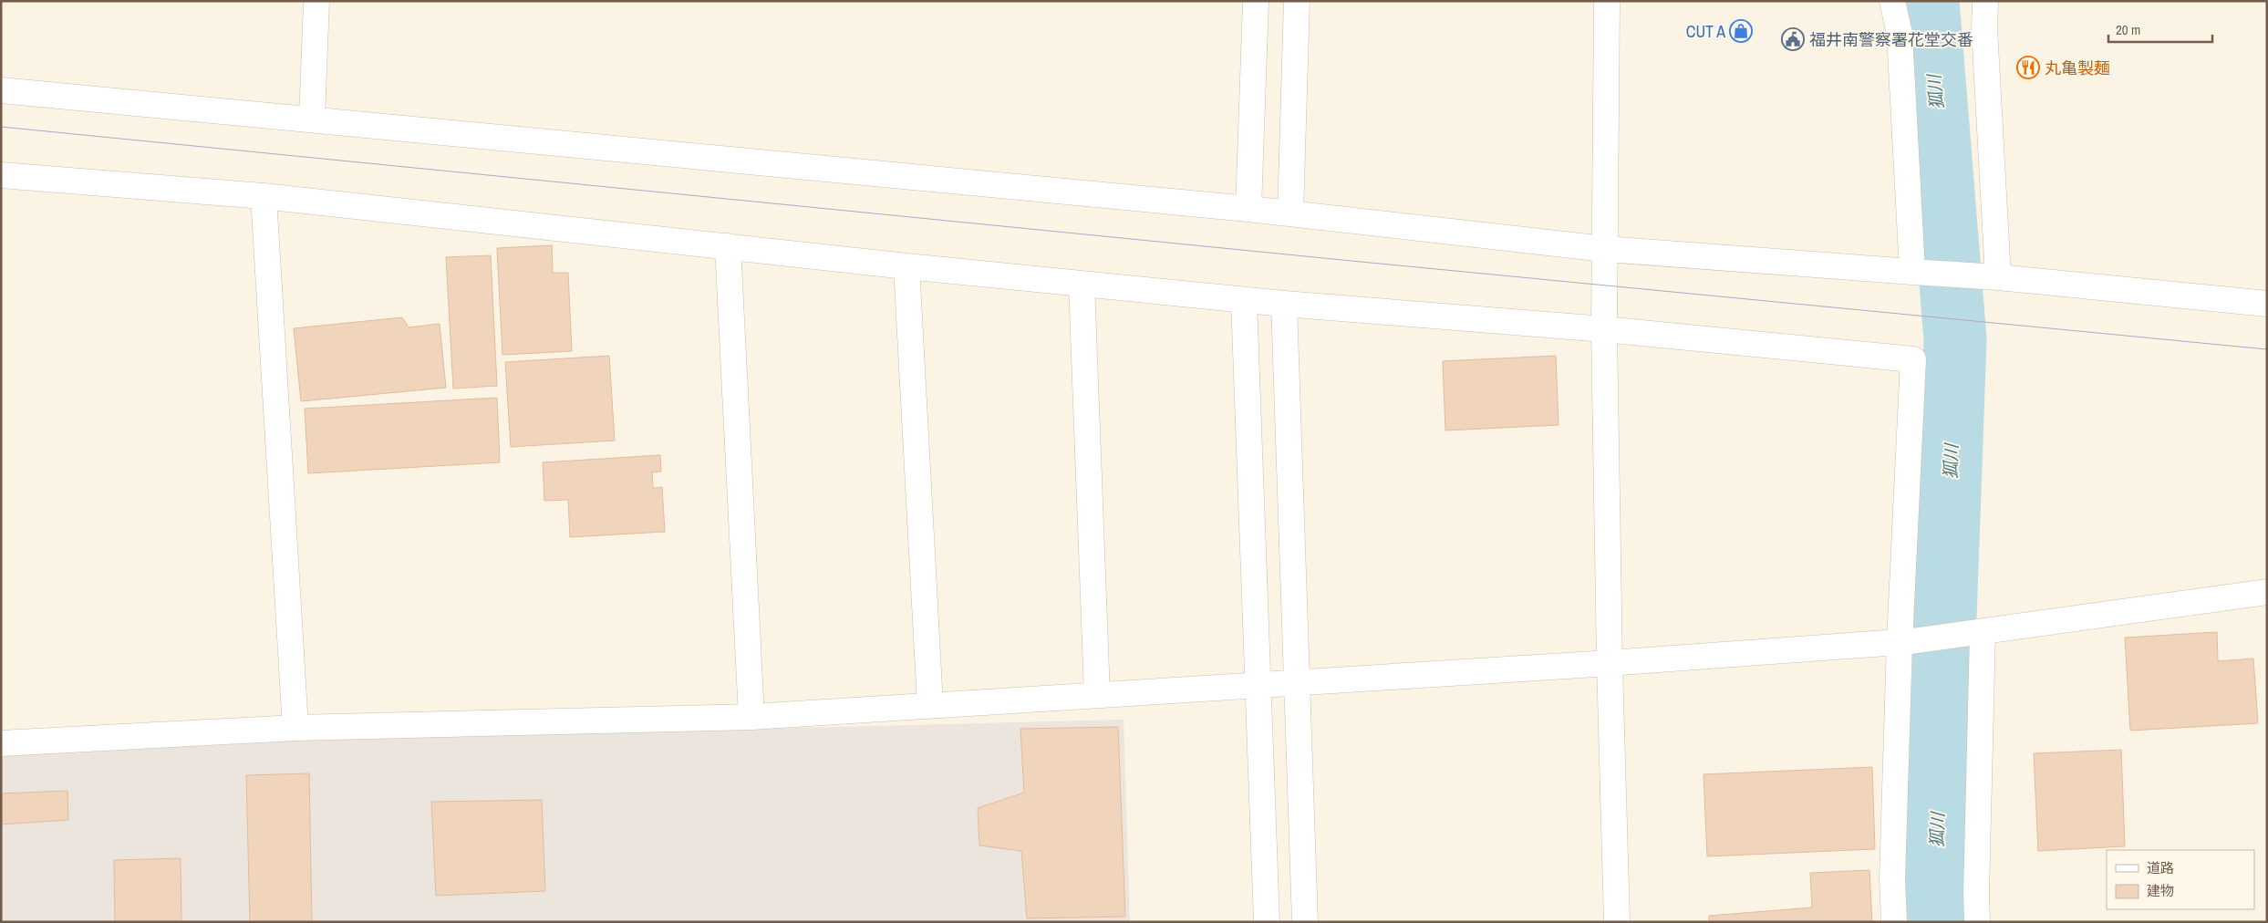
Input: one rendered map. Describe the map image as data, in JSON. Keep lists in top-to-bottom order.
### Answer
{
  "water": ["狐川"],
  "places": {
    "shop": ["CUT A"],
    "public building": ["福井南警察署花堂交番"],
    "restaurant": ["丸亀製麺"]
  },
  "legend": ["道路", "建物"],
  "scale_bar": "20 m"
}
